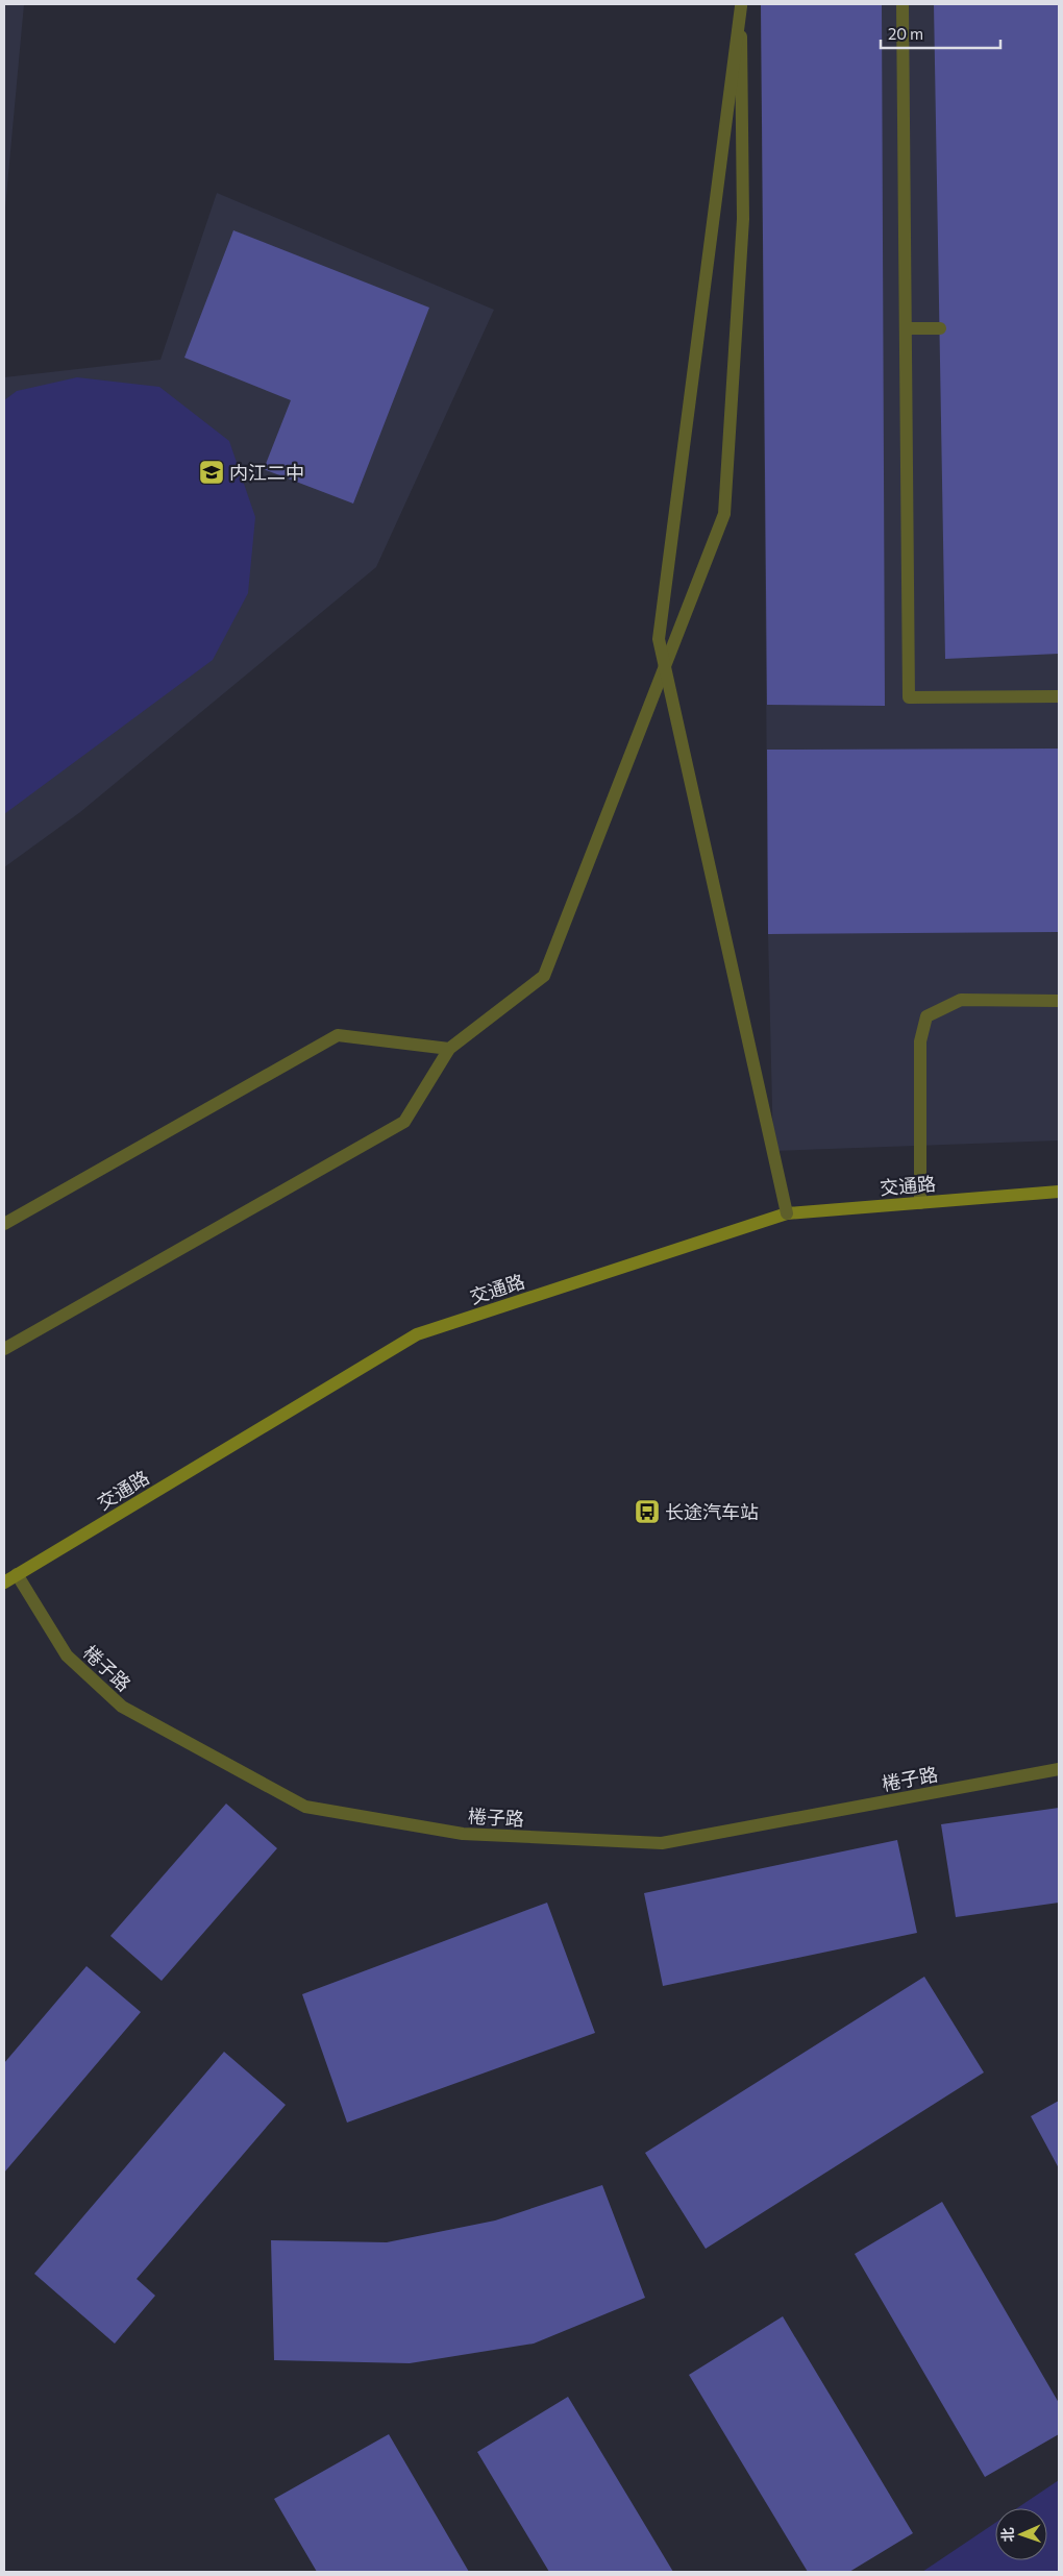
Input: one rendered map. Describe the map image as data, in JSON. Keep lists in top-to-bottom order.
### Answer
{
  "streets": {
    "main road": ["交通路"],
    "street": ["棬子路"]
  },
  "crossings": [
    ["交通路", "棬子路"]
  ],
  "places": {
    "school or university": ["内江二中"],
    "bus stop": ["长途汽车站"]
  },
  "scale_bar": "20 m",
  "north": "left"
}
